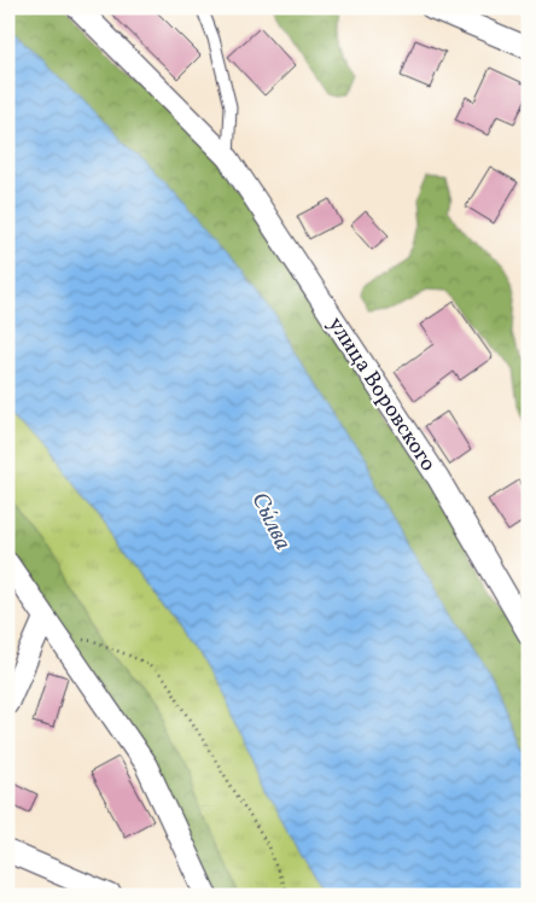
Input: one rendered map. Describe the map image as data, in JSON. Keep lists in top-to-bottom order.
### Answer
{
  "streets": {
    "street": ["улица Воровского"]
  },
  "water": ["Сы́лва"]
}
